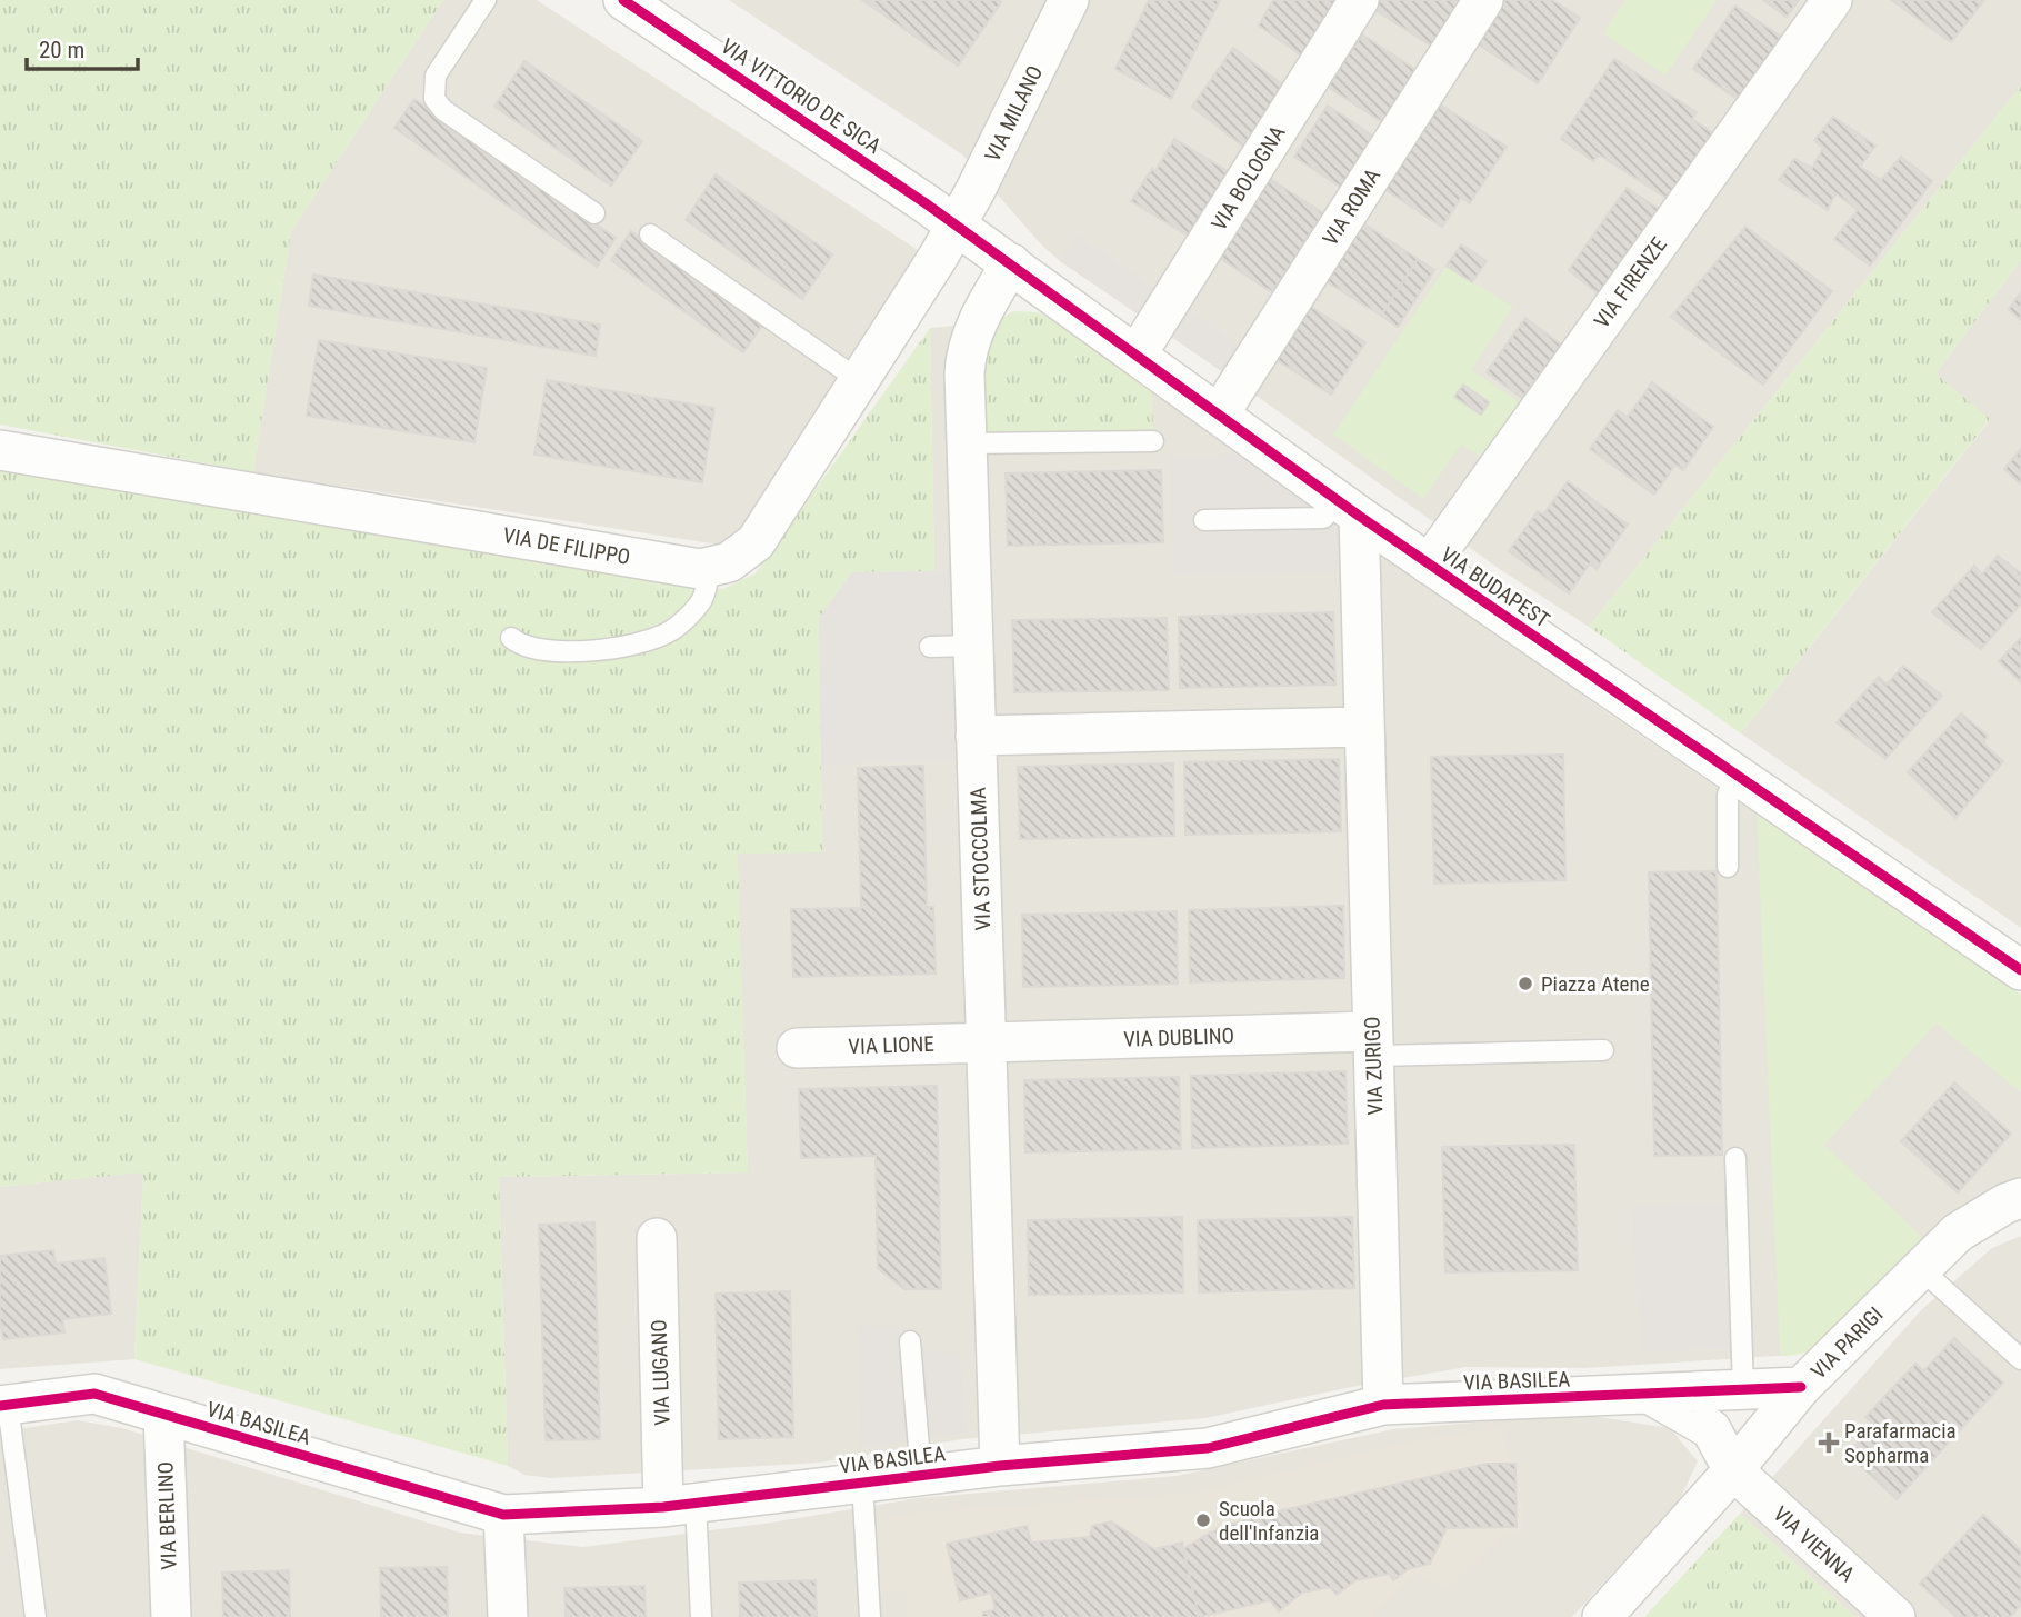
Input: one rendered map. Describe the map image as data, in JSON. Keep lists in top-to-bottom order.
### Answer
{
  "streets": {
    "street": [
      "VIA VITTORIO DE SICA",
      "VIA MILANO",
      "VIA BOLOGNA",
      "VIA ROMA",
      "VIA FIRENZE",
      "VIA DE FILIPPO",
      "VIA BUDAPEST",
      "VIA STOCCOLMA",
      "VIA DUBLINO",
      "VIA LIONE",
      "VIA ZURIGO",
      "VIA PARIGI",
      "VIA LUGANO",
      "VIA BASILEA",
      "VIA BERLINO",
      "VIA VIENNA"
    ]
  },
  "crossings": [
    ["VIA VITTORIO DE SICA", "VIA MILANO"],
    ["VIA VITTORIO DE SICA", "VIA DE FILIPPO"],
    ["VIA VITTORIO DE SICA", "VIA BUDAPEST"],
    ["VIA MILANO", "VIA DE FILIPPO"],
    ["VIA MILANO", "VIA BUDAPEST"],
    ["VIA BOLOGNA", "VIA BUDAPEST"],
    ["VIA ROMA", "VIA BUDAPEST"],
    ["VIA FIRENZE", "VIA BUDAPEST"],
    ["VIA DE FILIPPO", "VIA BUDAPEST"],
    ["VIA BUDAPEST", "VIA STOCCOLMA"],
    ["VIA BUDAPEST", "VIA ZURIGO"],
    ["VIA STOCCOLMA", "VIA DUBLINO"],
    ["VIA STOCCOLMA", "VIA LIONE"],
    ["VIA STOCCOLMA", "VIA BASILEA"],
    ["VIA DUBLINO", "VIA LIONE"],
    ["VIA DUBLINO", "VIA ZURIGO"],
    ["VIA ZURIGO", "VIA BASILEA"],
    ["VIA PARIGI", "VIA BASILEA"],
    ["VIA PARIGI", "VIA VIENNA"],
    ["VIA LUGANO", "VIA BASILEA"],
    ["VIA BASILEA", "VIA BERLINO"]
  ],
  "places": {
    "other": ["Piazza Atene", "Scuola dell'Infanzia"],
    "health": ["Parafarmacia Sopharma"]
  },
  "scale_bar": "20 m"
}
